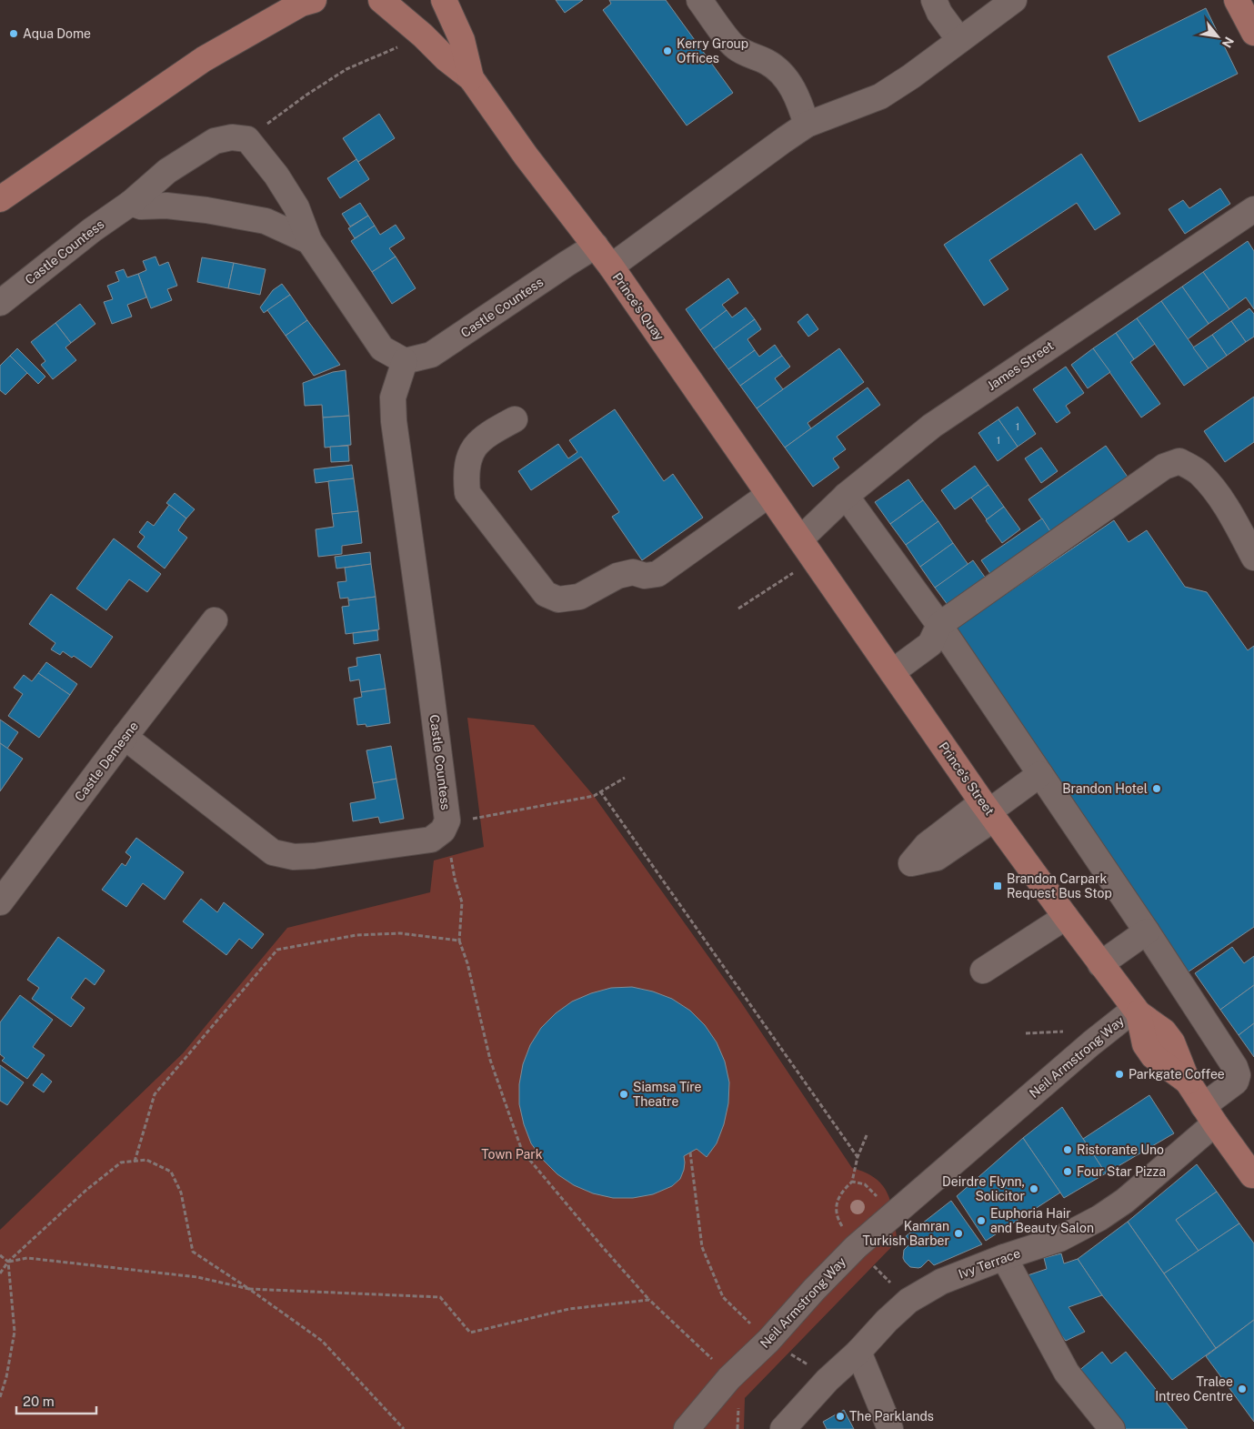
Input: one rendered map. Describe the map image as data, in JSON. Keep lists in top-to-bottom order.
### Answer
{
  "streets": {
    "main road": ["Prince's Quay", "Prince's Street"],
    "street": [
      "Castle Countess",
      "James Street",
      "Castle Demesne",
      "Neil Armstrong Way",
      "Ivy Terrace"
    ]
  },
  "crossings": [
    ["Castle Countess", "Prince's Quay"],
    ["Prince's Quay", "James Street"],
    ["Prince's Quay", "Prince's Street"],
    ["James Street", "Prince's Street"],
    ["James Street", "Ivy Terrace"],
    ["Prince's Street", "Neil Armstrong Way"],
    ["Prince's Street", "Ivy Terrace"]
  ],
  "parks": ["Town Park"],
  "places": {
    "other": [
      "Aqua Dome",
      "Kerry Group Offices",
      "Brandon Hotel",
      "Parkgate Coffee",
      "Siamsa Tíre Theatre",
      "Ristorante Uno",
      "Four Star Pizza",
      "Deirdre Flynn, Solicitor",
      "Euphoria Hair and Beauty Salon",
      "Kamran Turkish Barber",
      "Tralee Intreo Centre",
      "The Parklands"
    ],
    "transit": ["Brandon Carpark Request Bus Stop"]
  },
  "house_numbers": ["1", "1"],
  "scale_bar": "20 m",
  "north": "bottom right"
}
